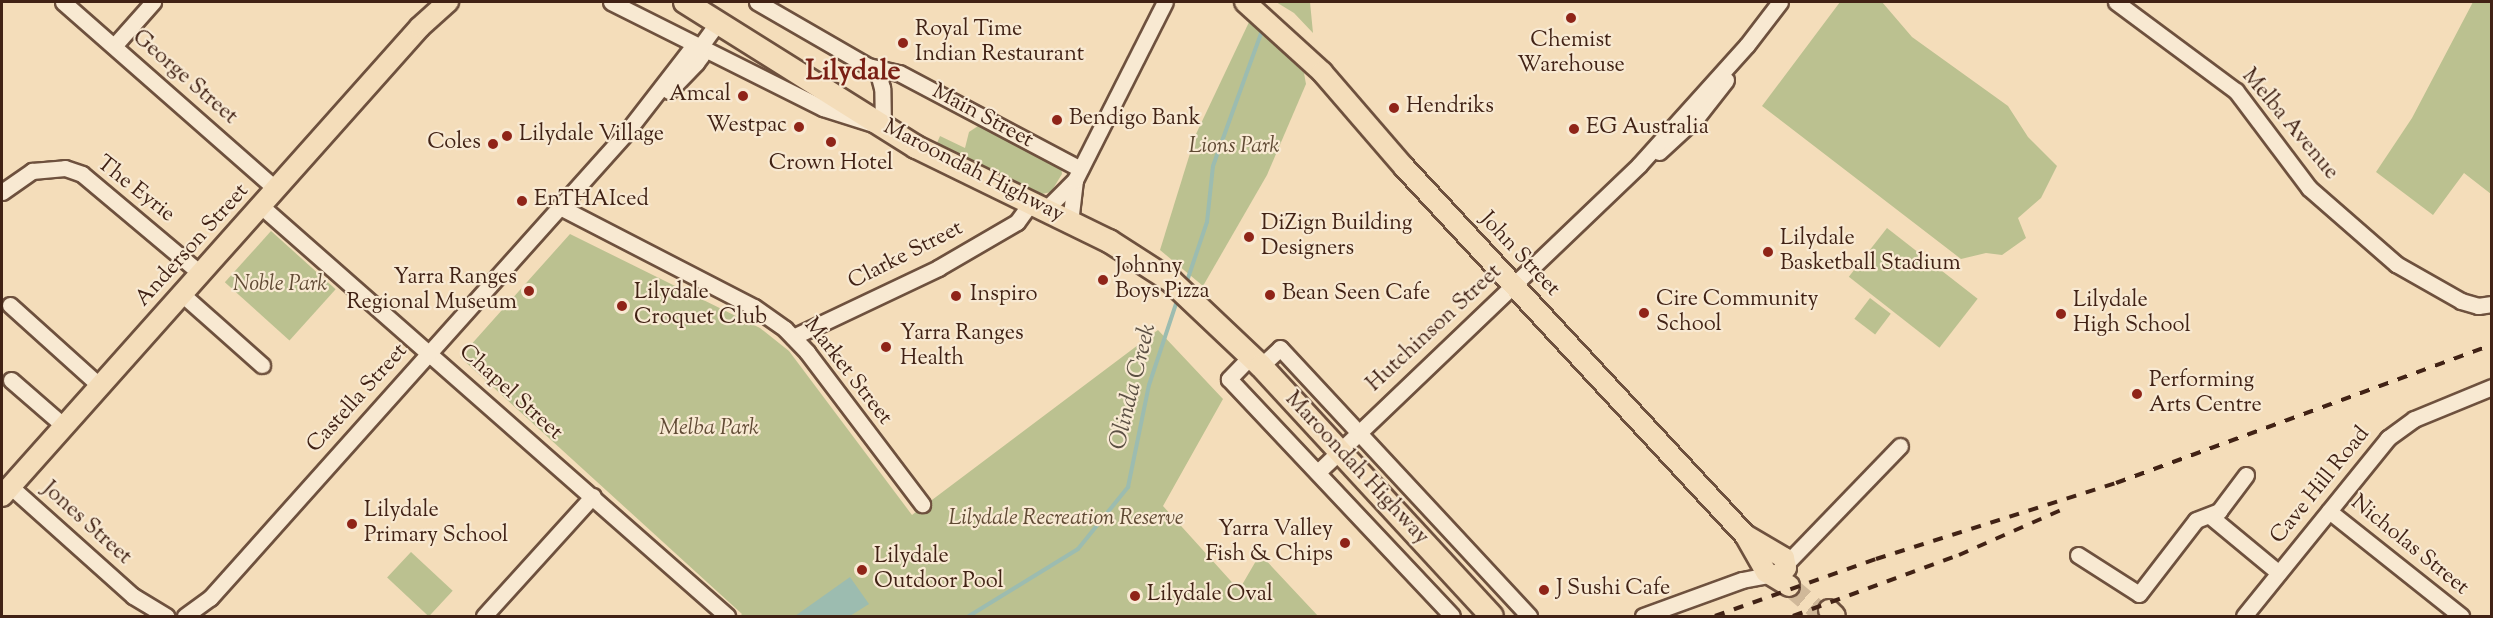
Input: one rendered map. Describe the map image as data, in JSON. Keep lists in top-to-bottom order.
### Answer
{
  "streets": {
    "highway": ["Maroondah Highway"],
    "main road": ["Anderson Street", "John Street"],
    "street": [
      "George Street",
      "Main Street",
      "Melba Avenue",
      "The Eyrie",
      "Clarke Street",
      "Hutchinson Street",
      "Market Street",
      "Chapel Street",
      "Castella Street",
      "Cave Hill Road",
      "Jones Street",
      "Nicholas Street"
    ]
  },
  "crossings": [
    ["George Street", "Anderson Street"],
    ["Main Street", "Clarke Street"],
    ["Maroondah Highway", "Clarke Street"],
    ["Maroondah Highway", "Hutchinson Street"],
    ["Maroondah Highway", "Castella Street"],
    ["The Eyrie", "Anderson Street"],
    ["Anderson Street", "Chapel Street"],
    ["Anderson Street", "Jones Street"],
    ["John Street", "Hutchinson Street"],
    ["Clarke Street", "Market Street"],
    ["Market Street", "Castella Street"],
    ["Chapel Street", "Castella Street"],
    ["Cave Hill Road", "Nicholas Street"]
  ],
  "districts": ["Lilydale"],
  "water": ["Olinda Creek"],
  "parks": [
    "Lions Park",
    "Noble Park",
    "Melba Park",
    "Lilydale Recreation Reserve"
  ],
  "places": [
    "Chemist Warehouse",
    "Royal Time Indian Restaurant",
    "Amcal",
    "Hendriks",
    "Bendigo Bank",
    "Westpac",
    "EG Australia",
    "Lilydale Village",
    "Crown Hotel",
    "Coles",
    "EnTHAIced",
    "DiZign Building Designers",
    "Lilydale Basketball Stadium",
    "Johnny Boys Pizza",
    "Yarra Ranges Regional Museum",
    "Bean Seen Cafe",
    "Inspiro",
    "Lilydale Croquet Club",
    "Cire Community School",
    "Lilydale High School",
    "Yarra Ranges Health",
    "Performing Arts Centre",
    "Lilydale Primary School",
    "Yarra Valley Fish & Chips",
    "Lilydale Outdoor Pool",
    "J Sushi Cafe",
    "Lilydale Oval"
  ]
}
